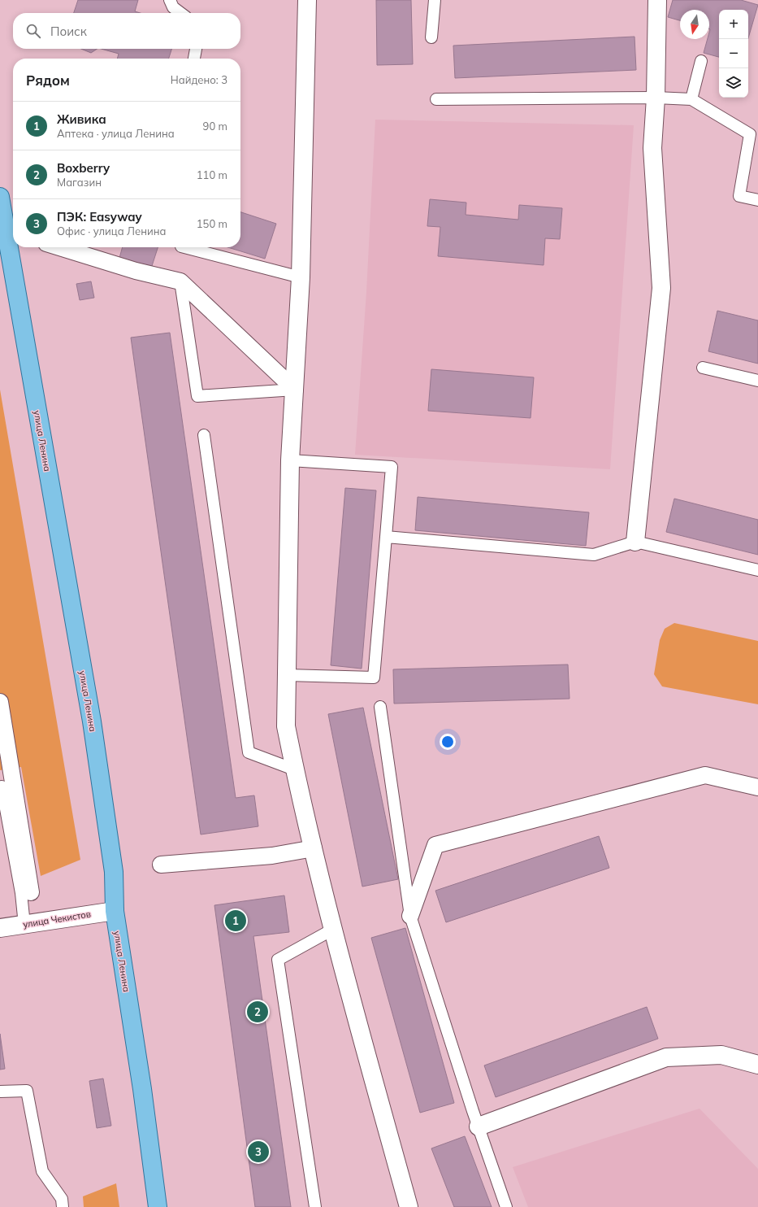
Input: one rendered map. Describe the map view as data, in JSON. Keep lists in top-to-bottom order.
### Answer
{
  "streets": {
    "main road": ["улица Ленина"],
    "street": ["улица Чекистов"]
  },
  "crossings": [
    ["улица Ленина", "улица Чекистов"]
  ],
  "north": "bottom",
  "page": {
    "map_buttons": ["+", "−"],
    "search": "Поиск",
    "heading": ["Рядом", "Найдено: 3"],
    "list": [
      {
        "mark": "1",
        "name": "Живика",
        "note": "Аптека · улица Ленина",
        "value": "90 m"
      },
      {
        "mark": "2",
        "name": "Boxberry",
        "note": "Магазин",
        "value": "110 m"
      },
      {
        "mark": "3",
        "name": "ПЭК: Easyway",
        "note": "Офис · улица Ленина",
        "value": "150 m"
      }
    ],
    "pins": ["1", "2", "3"]
  }
}
